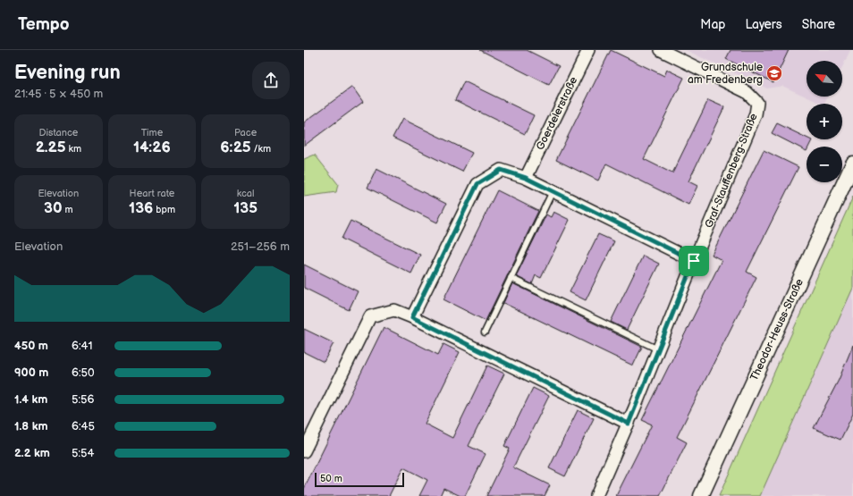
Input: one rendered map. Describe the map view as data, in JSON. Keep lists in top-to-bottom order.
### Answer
{
  "streets": {
    "street": ["Goerdelerstraße", "Graf-Stauffenberg-Straße", "Theodor-Heuss-Straße"]
  },
  "places": {
    "school or university": ["Grundschule am Fredenberg"]
  },
  "scale_bar": "50 m",
  "north": "top left",
  "page": {
    "header": "Tempo",
    "nav": ["Map", "Layers", "Share"],
    "heading": ["Evening run", "21:45 · 5 × 450 m"],
    "map_buttons": ["+", "−"],
    "stats": [
      ["Distance", "2.25 km"],
      ["Time", "14:26"],
      ["Pace", "6:25 /km"],
      ["Elevation", "30 m"],
      ["Heart rate", "136 bpm"],
      ["kcal", "135"]
    ],
    "chart": ["Elevation", "251–256 m"],
    "list": [
      {
        "name": "450 m",
        "note": "6:41"
      },
      {
        "name": "900 m",
        "note": "6:50"
      },
      {
        "name": "1.4 km",
        "note": "5:56"
      },
      {
        "name": "1.8 km",
        "note": "6:45"
      },
      {
        "name": "2.2 km",
        "note": "5:54"
      }
    ],
    "scale": "50 m"
  }
}
